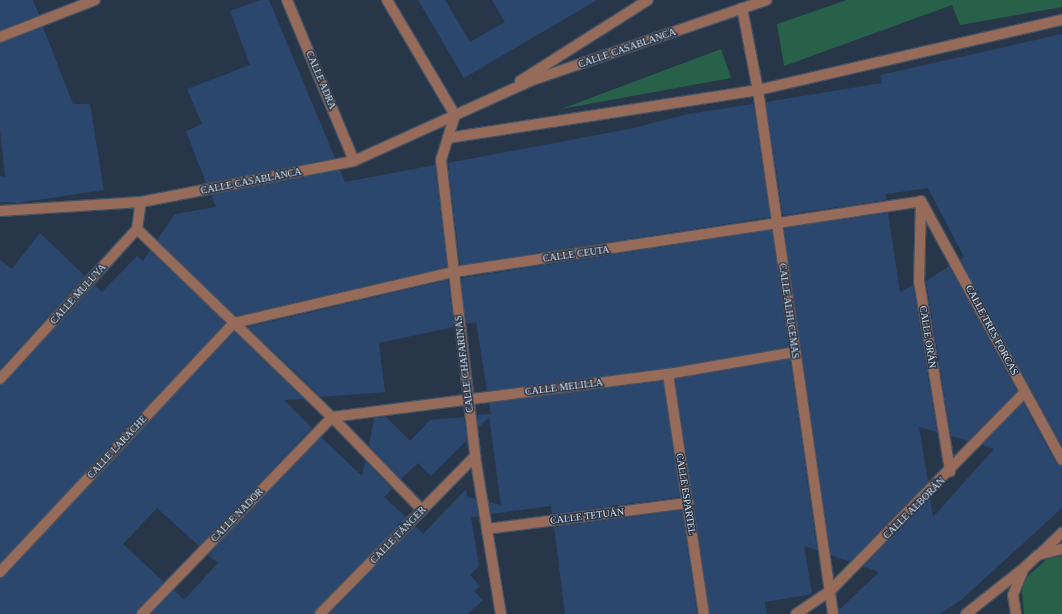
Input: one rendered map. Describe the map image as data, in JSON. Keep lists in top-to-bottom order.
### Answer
{
  "streets": {
    "street": [
      "CALLE CASABLANCA",
      "CALLE ADRA",
      "CALLE CEUTA",
      "CALLE MULUYA",
      "CALLE ALHUCEMAS",
      "CALLE TRES FORCAS",
      "CALLE ORÁN",
      "CALLE CHAFARINAS",
      "CALLE MELILLA",
      "CALLE LARACHE",
      "CALLE ESPARTEL",
      "CALLE ALBORÁN",
      "CALLE NADOR",
      "CALLE TETUÁN",
      "CALLE TÁNGER"
    ]
  },
  "crossings": [
    ["CALLE CASABLANCA", "CALLE ADRA"],
    ["CALLE CASABLANCA", "CALLE ALHUCEMAS"],
    ["CALLE CASABLANCA", "CALLE CHAFARINAS"],
    ["CALLE CEUTA", "CALLE ALHUCEMAS"],
    ["CALLE CEUTA", "CALLE TRES FORCAS"],
    ["CALLE CEUTA", "CALLE ORÁN"],
    ["CALLE CEUTA", "CALLE CHAFARINAS"],
    ["CALLE CEUTA", "CALLE LARACHE"],
    ["CALLE ALHUCEMAS", "CALLE MELILLA"],
    ["CALLE ALHUCEMAS", "CALLE ALBORÁN"],
    ["CALLE TRES FORCAS", "CALLE ORÁN"],
    ["CALLE TRES FORCAS", "CALLE ALBORÁN"],
    ["CALLE ORÁN", "CALLE ALBORÁN"],
    ["CALLE CHAFARINAS", "CALLE MELILLA"],
    ["CALLE CHAFARINAS", "CALLE TETUÁN"],
    ["CALLE CHAFARINAS", "CALLE TÁNGER"],
    ["CALLE MELILLA", "CALLE ESPARTEL"],
    ["CALLE MELILLA", "CALLE NADOR"],
    ["CALLE ESPARTEL", "CALLE TETUÁN"]
  ]
}
